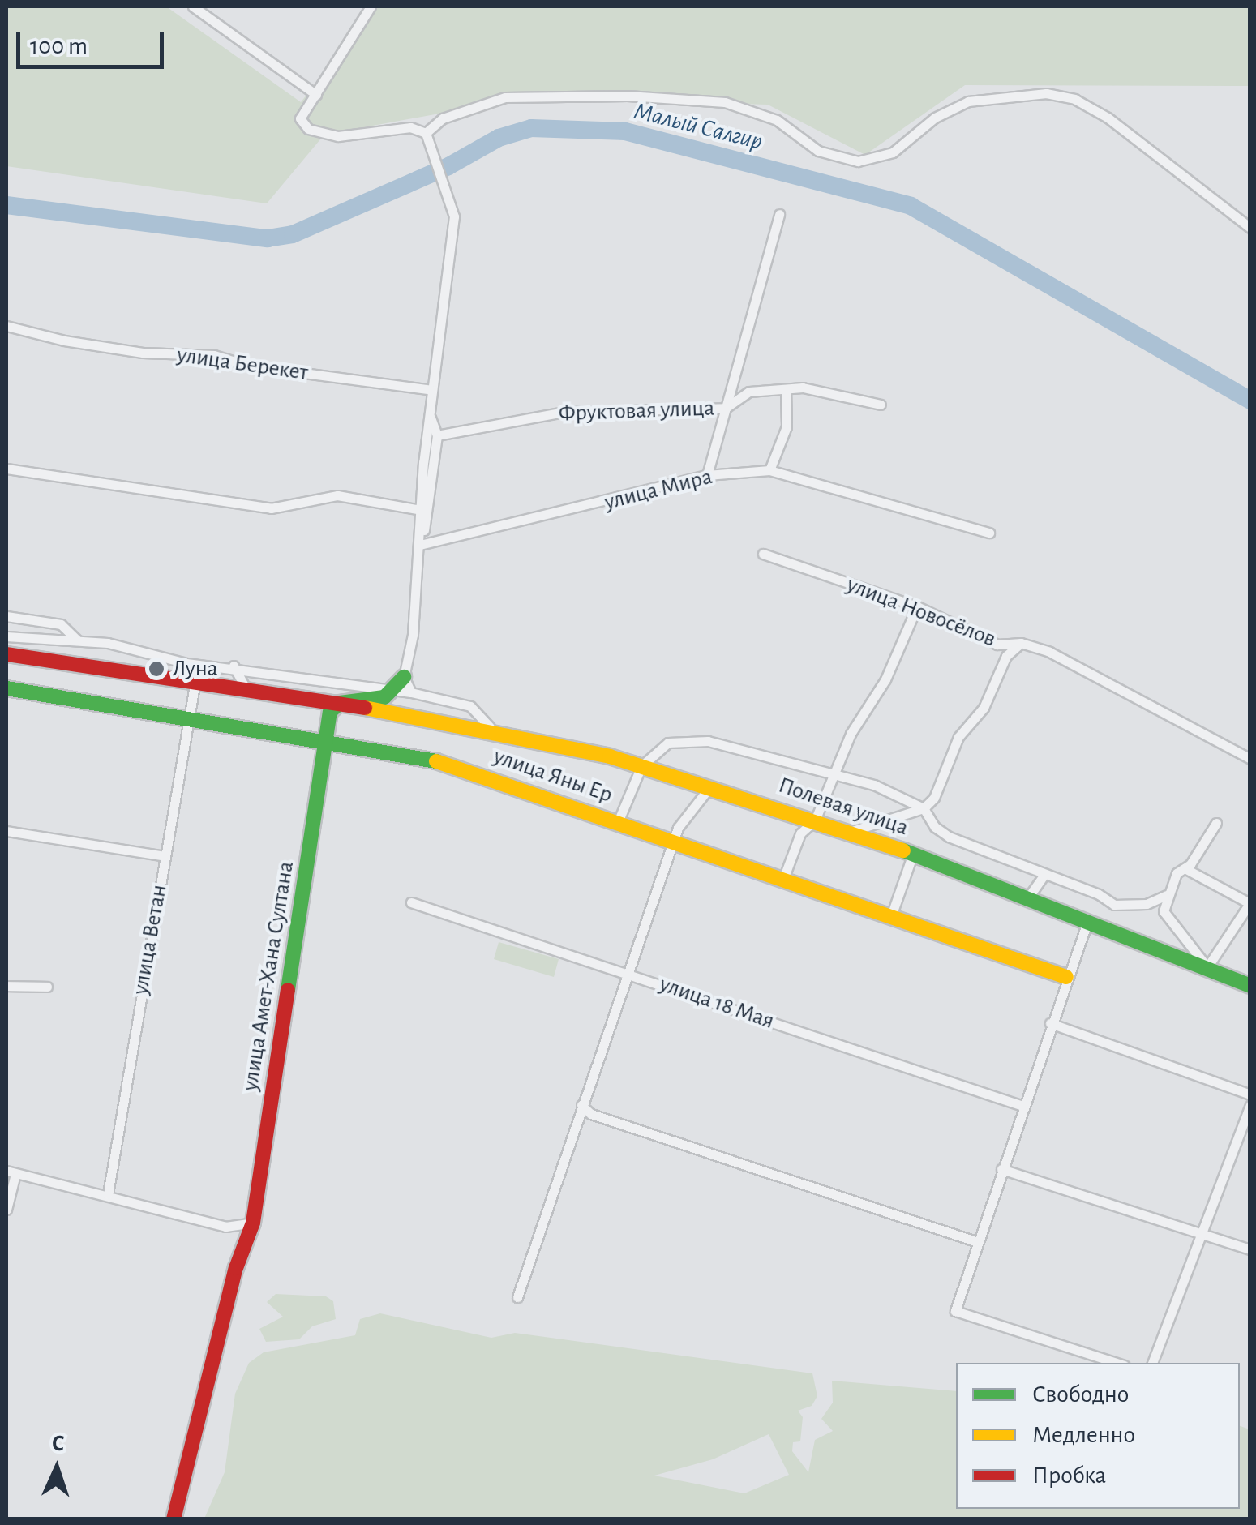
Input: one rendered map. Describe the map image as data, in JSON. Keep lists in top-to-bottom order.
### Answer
{
  "streets": {
    "street": [
      "улица Берекет",
      "Фруктовая улица",
      "улица Мира",
      "улица Новосёлов",
      "улица Яны Ер",
      "Полевая улица",
      "улица Ветан",
      "улица Амет-Хана Султана",
      "улица 18 Мая"
    ]
  },
  "crossings": [
    ["улица Яны Ер", "улица Ветан"],
    ["улица Яны Ер", "улица Амет-Хана Султана"],
    ["Полевая улица", "улица Ветан"],
    ["Полевая улица", "улица Амет-Хана Султана"]
  ],
  "water": ["Малый Салгир"],
  "places": ["Луна"],
  "legend": ["Свободно", "Медленно", "Пробка"],
  "scale_bar": "100 m",
  "north": "top"
}
